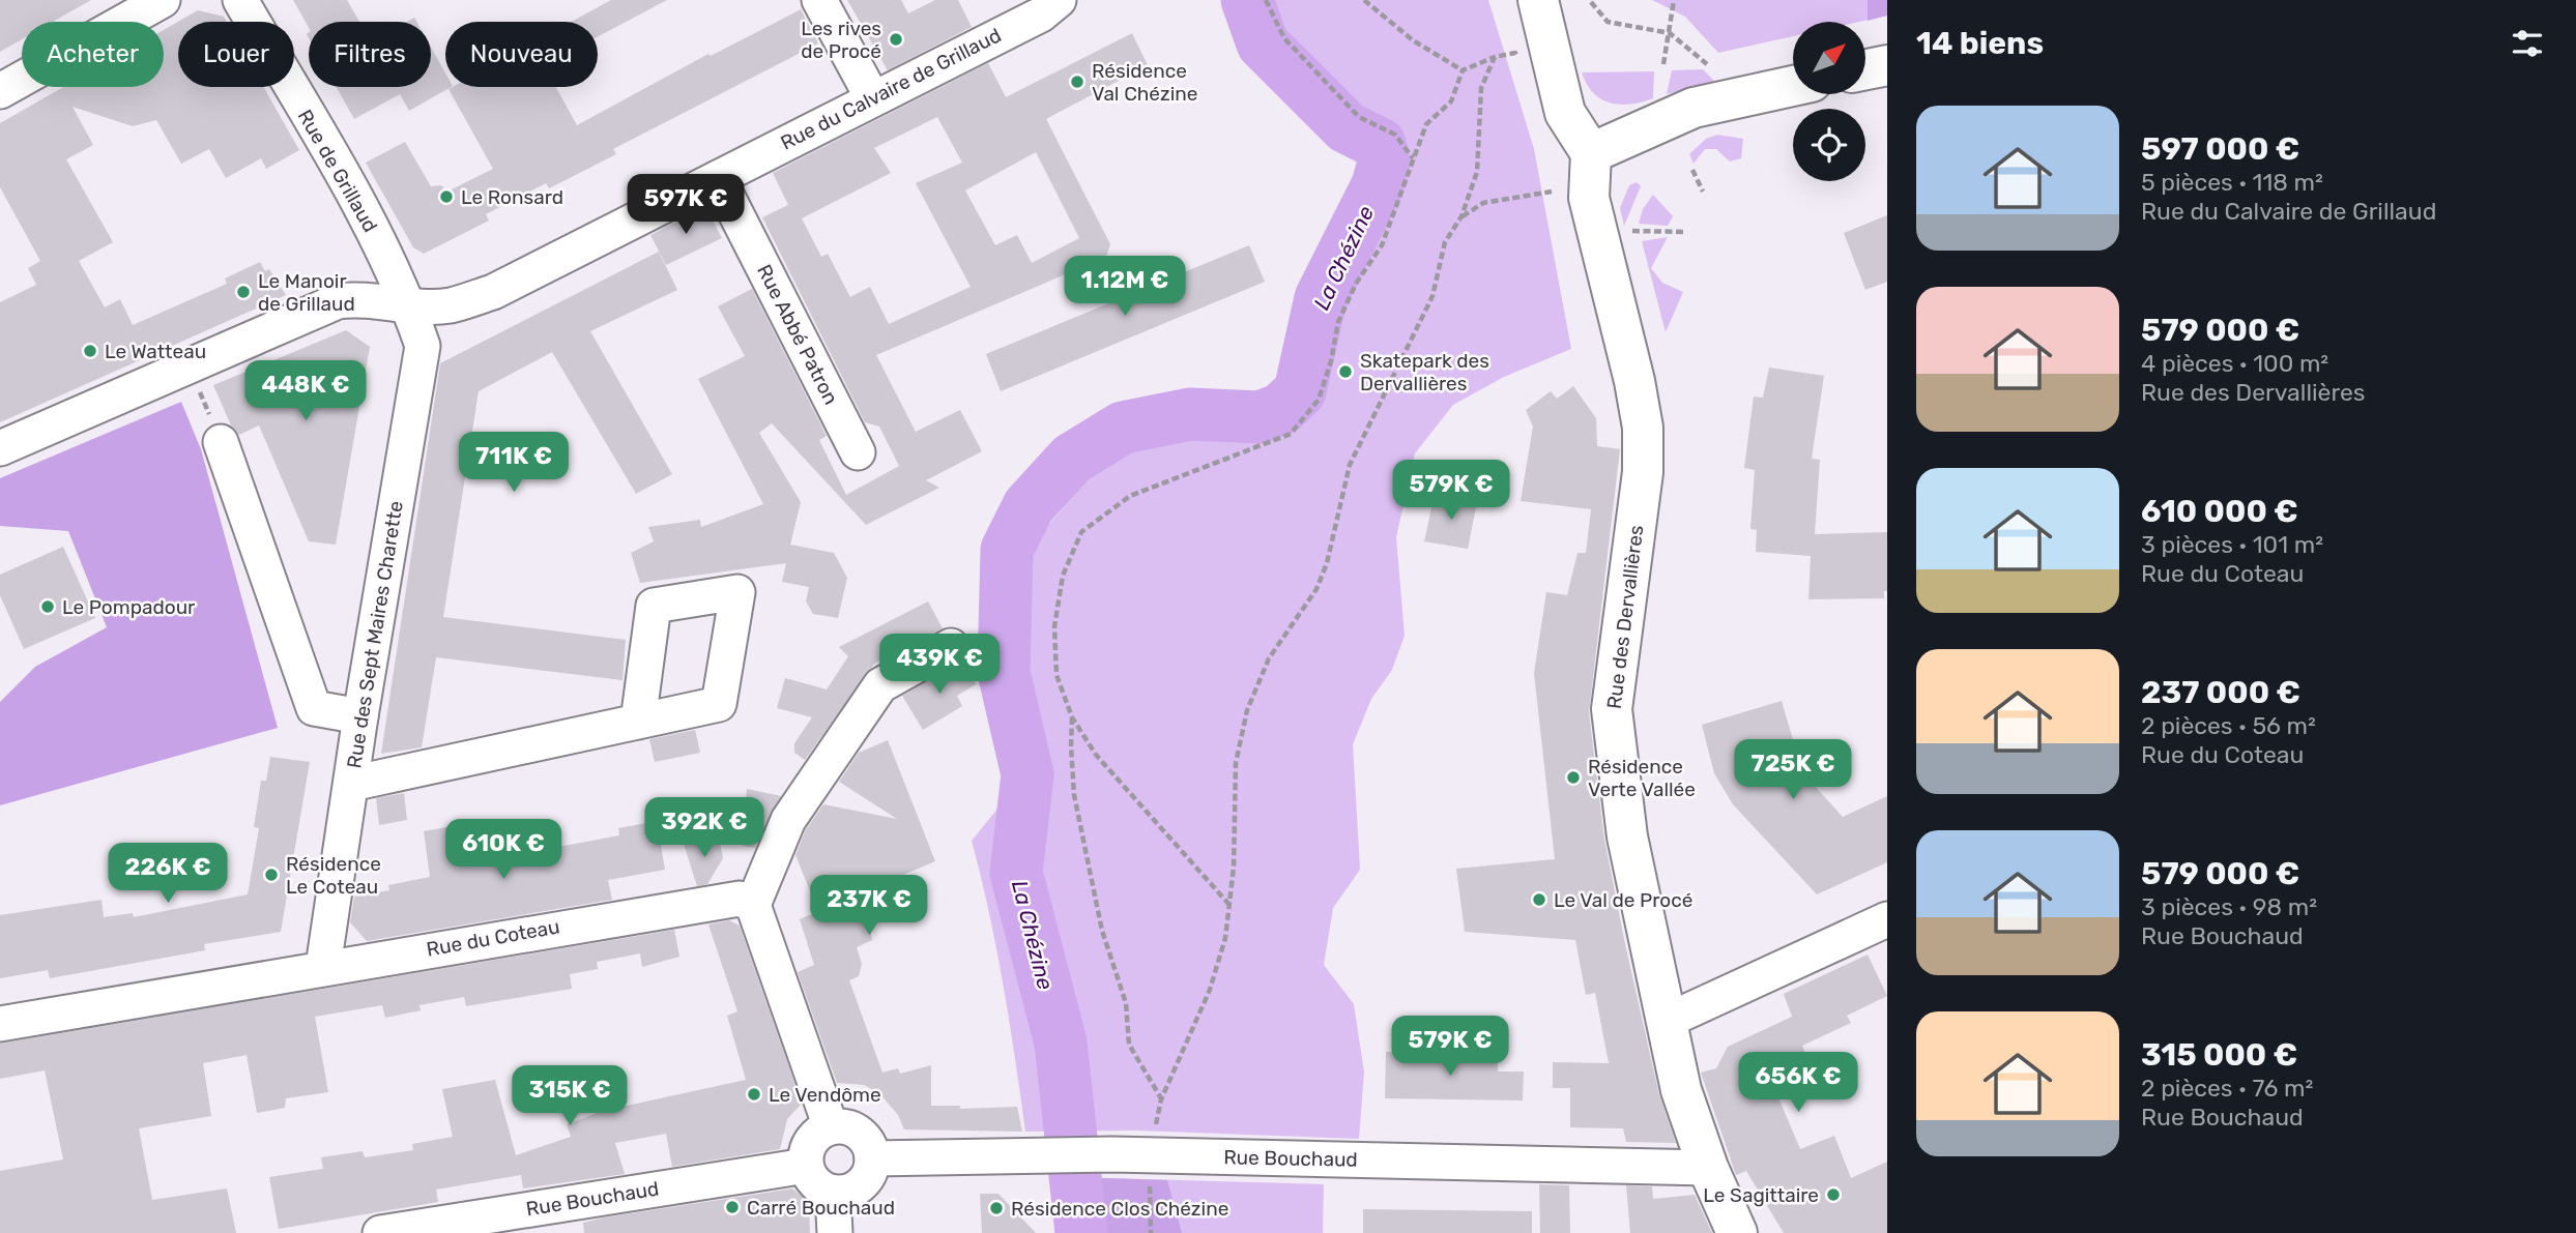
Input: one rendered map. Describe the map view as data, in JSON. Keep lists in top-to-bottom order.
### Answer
{
  "streets": {
    "main road": ["Rue des Dervallières"],
    "street": [
      "Rue du Calvaire de Grillaud",
      "Rue de Grillaud",
      "Rue Abbé Patron",
      "Rue des Sept Maires Charette",
      "Rue du Coteau",
      "Rue Bouchaud"
    ]
  },
  "crossings": [
    ["Rue du Calvaire de Grillaud", "Rue de Grillaud"],
    ["Rue du Calvaire de Grillaud", "Rue Abbé Patron"],
    ["Rue du Calvaire de Grillaud", "Rue des Sept Maires Charette"],
    ["Rue de Grillaud", "Rue des Sept Maires Charette"],
    ["Rue des Dervallières", "Rue Bouchaud"],
    ["Rue des Sept Maires Charette", "Rue du Coteau"]
  ],
  "water": ["La Chézine"],
  "places": [
    "Les rives de Procé",
    "Résidence Val Chézine",
    "Le Ronsard",
    "Le Manoir de Grillaud",
    "Le Watteau",
    "Skatepark des Dervallières",
    "Le Pompadour",
    "Résidence Verte Vallée",
    "Résidence Le Coteau",
    "Le Val de Procé",
    "Le Vendôme",
    "Le Sagittaire",
    "Carré Bouchaud",
    "Résidence Clos Chézine"
  ],
  "north": "top right",
  "page": {
    "heading": "14 biens",
    "chip": [
      "Acheter",
      "Louer",
      "Filtres",
      "Nouveau"
    ],
    "list": [
      {
        "name": "597 000 €",
        "note": "5 pièces · 118 m² · Rue du Calvaire de Grillaud"
      },
      {
        "name": "579 000 €",
        "note": "4 pièces · 100 m² · Rue des Dervallières"
      },
      {
        "name": "610 000 €",
        "note": "3 pièces · 101 m² · Rue du Coteau"
      },
      {
        "name": "237 000 €",
        "note": "2 pièces · 56 m² · Rue du Coteau"
      },
      {
        "name": "579 000 €",
        "note": "3 pièces · 98 m² · Rue Bouchaud"
      },
      {
        "name": "315 000 €",
        "note": "2 pièces · 76 m² · Rue Bouchaud"
      }
    ],
    "price": [
      "597K €",
      "1.12M €",
      "448K €",
      "711K €",
      "579K €",
      "439K €",
      "725K €",
      "392K €",
      "610K €",
      "226K €",
      "237K €",
      "579K €",
      "656K €",
      "315K €"
    ]
  }
}
